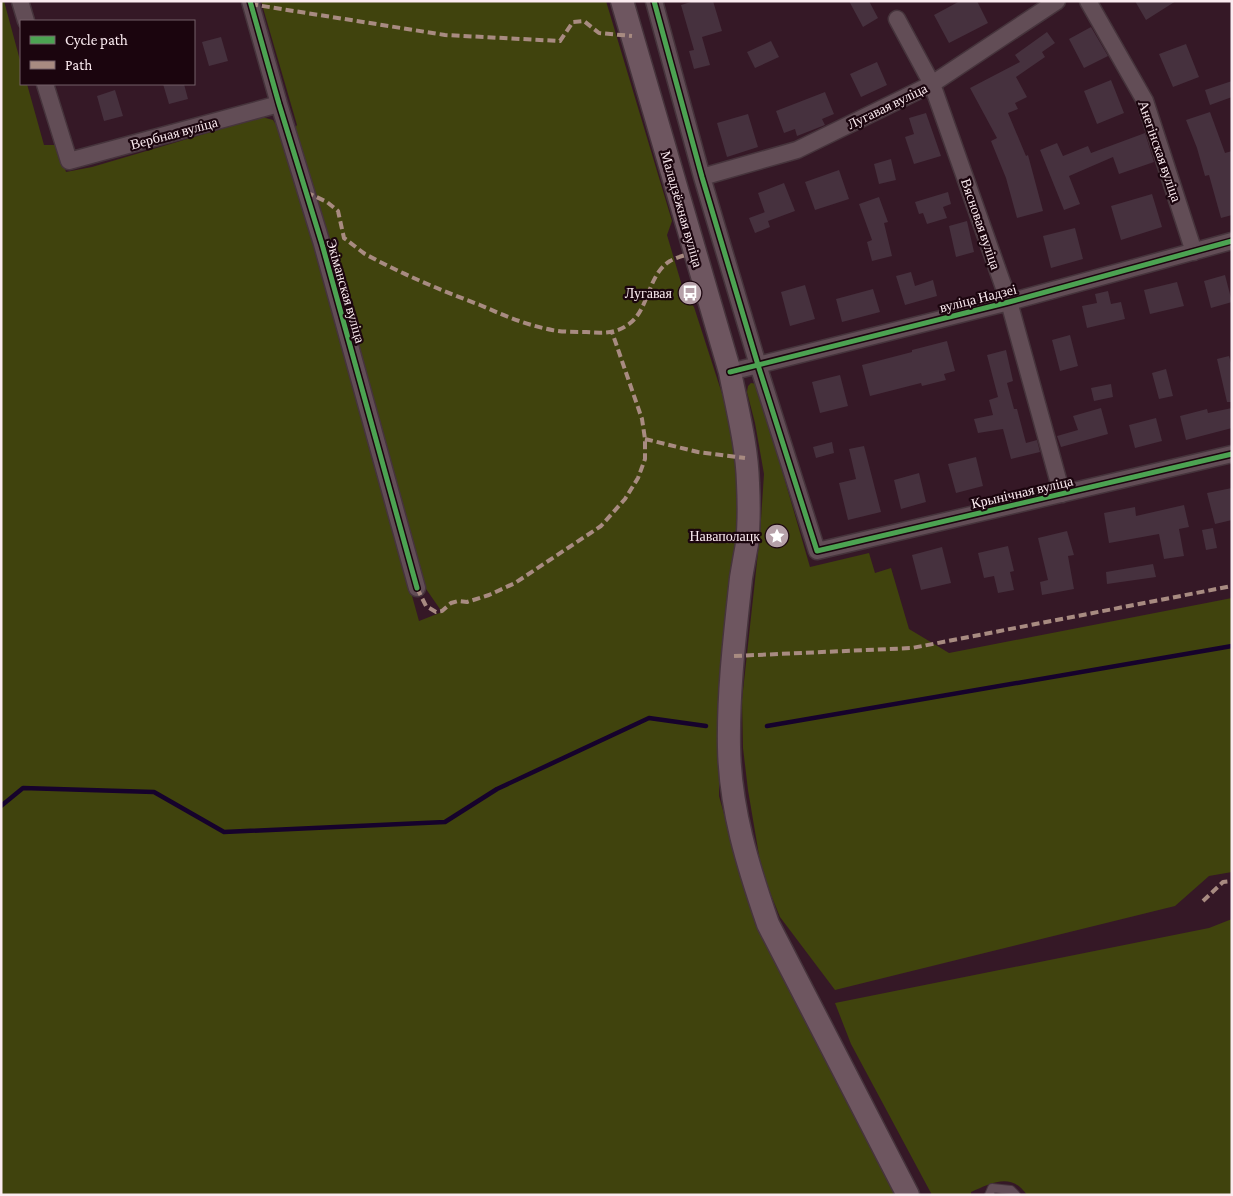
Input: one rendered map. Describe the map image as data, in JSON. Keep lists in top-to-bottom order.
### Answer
{
  "streets": {
    "main road": ["Маладзёжная вуліца"],
    "street": [
      "Лугавая вуліца",
      "Вербная вуліца",
      "Анегінская вуліца",
      "Вясновая вуліца",
      "Экіманская вуліца",
      "вуліца Надзеі",
      "Крынічная вуліца"
    ]
  },
  "crossings": [
    ["Лугавая вуліца", "Вясновая вуліца"],
    ["Вербная вуліца", "Экіманская вуліца"],
    ["Анегінская вуліца", "вуліца Надзеі"],
    ["Маладзёжная вуліца", "вуліца Надзеі"],
    ["Вясновая вуліца", "вуліца Надзеі"],
    ["Вясновая вуліца", "Крынічная вуліца"],
    ["вуліца Надзеі", "Крынічная вуліца"]
  ],
  "places": {
    "bus stop": ["Лугавая"],
    "place": ["Наваполацк"]
  },
  "legend": ["Cycle path", "Path"]
}
